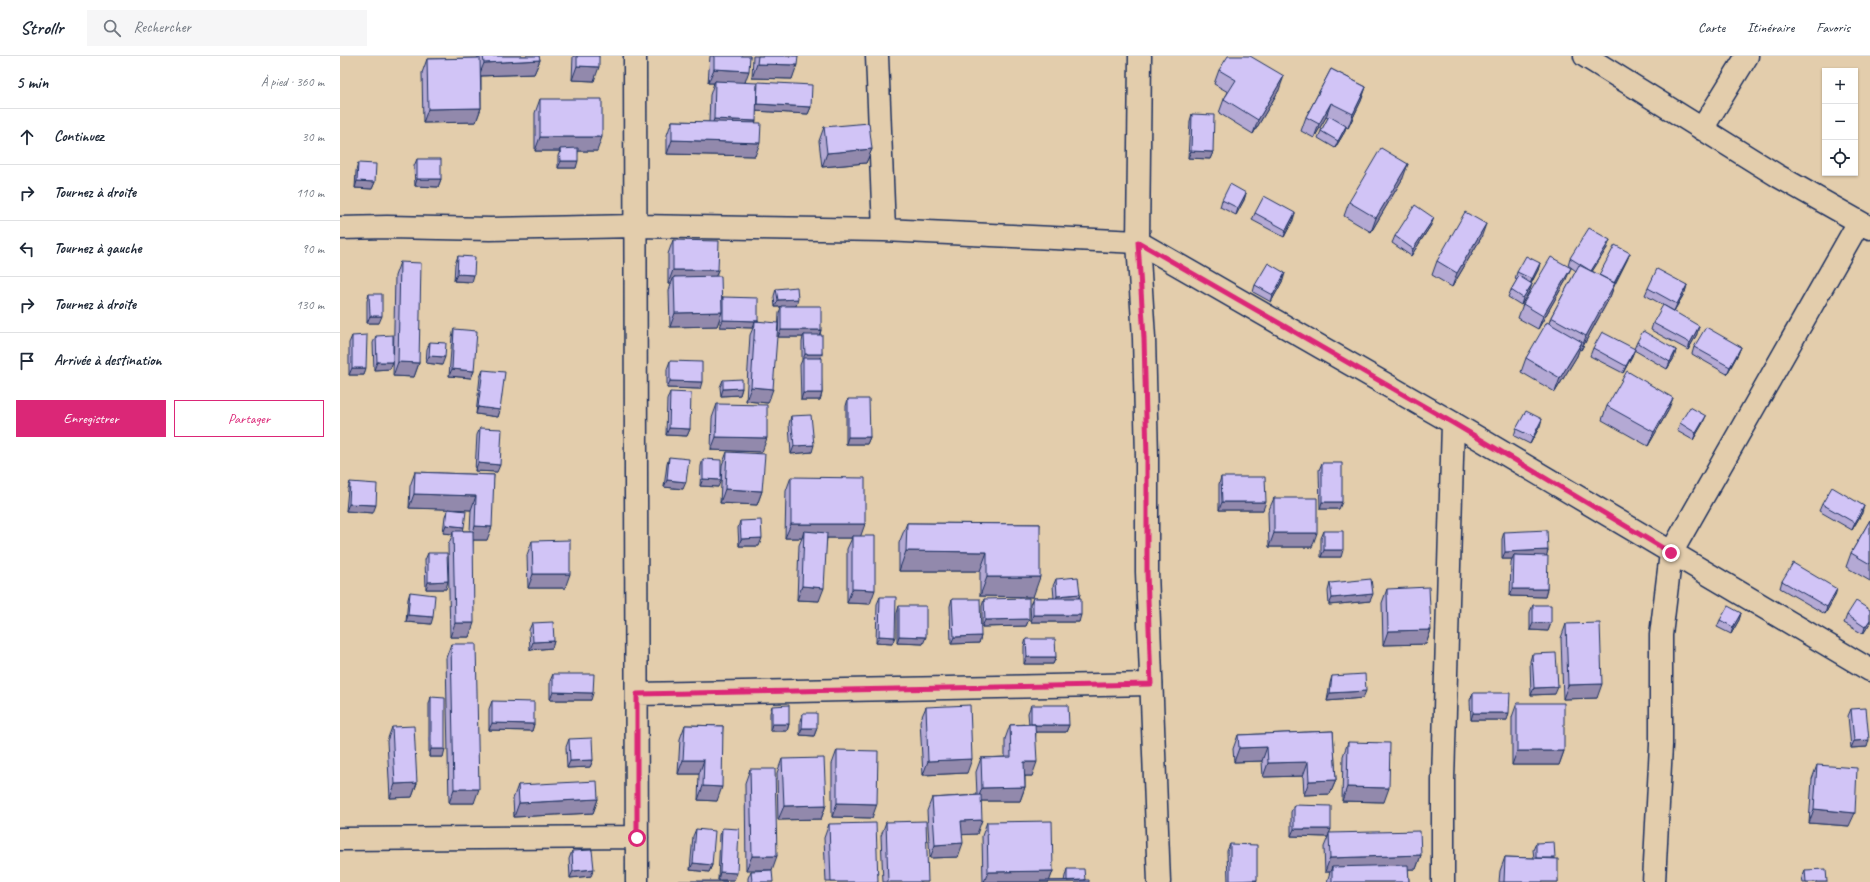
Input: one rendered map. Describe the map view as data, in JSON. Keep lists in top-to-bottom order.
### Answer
{
  "page": {
    "header": "Strollr",
    "search": "Rechercher",
    "nav": ["Carte", "Itinéraire", "Favoris"],
    "heading": ["5 min", "À pied · 360 m"],
    "map_buttons": ["+", "−"],
    "list": [
      ["Continuez", "30 m"],
      ["Tournez à droite", "110 m"],
      ["Tournez à gauche", "90 m"],
      ["Tournez à droite", "130 m"],
      "Arrivée à destination"
    ],
    "buttons": ["Enregistrer", "Partager"]
  }
}
